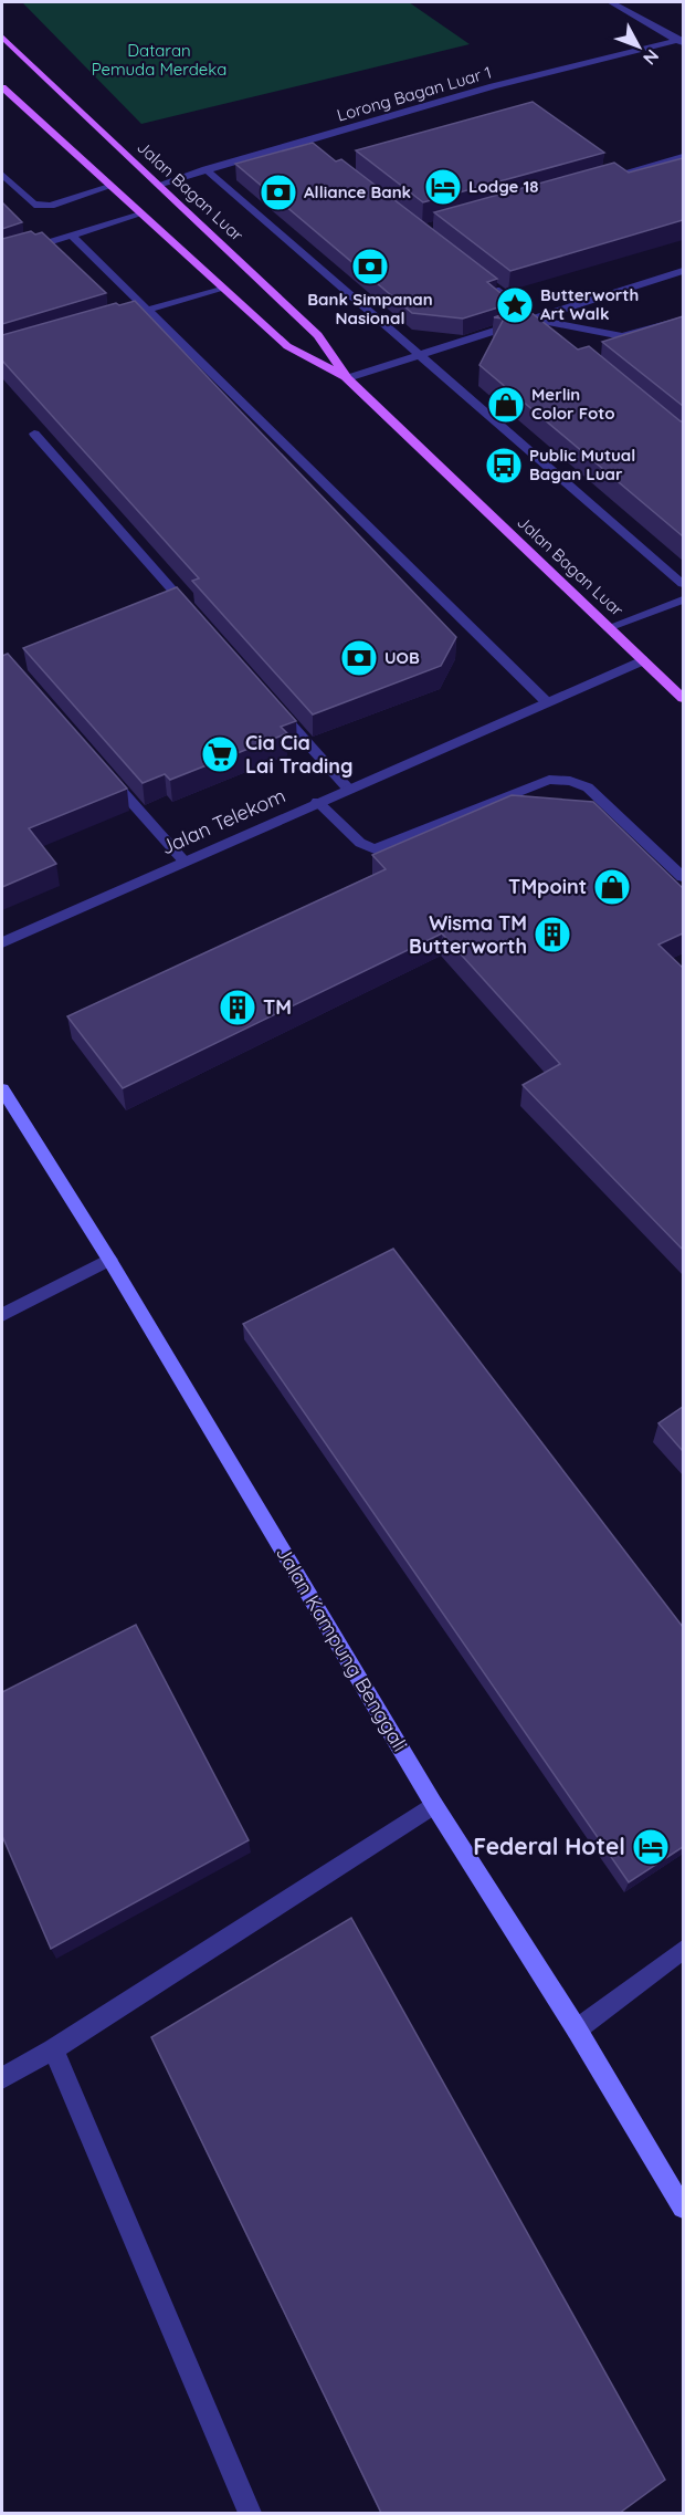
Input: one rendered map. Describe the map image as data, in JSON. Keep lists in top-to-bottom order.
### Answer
{
  "streets": {
    "main road": ["Jalan Bagan Luar"],
    "street": ["Lorong Bagan Luar 1", "Jalan Telekom", "Jalan Kampung Benggali"]
  },
  "crossings": [
    ["Lorong Bagan Luar 1", "Jalan Bagan Luar"],
    ["Jalan Bagan Luar", "Jalan Telekom"]
  ],
  "parks": ["Dataran Pemuda Merdeka"],
  "places": {
    "hotel": ["Lodge 18", "Federal Hotel"],
    "bank": ["Alliance Bank", "Bank Simpanan Nasional", "UOB"],
    "place": ["Butterworth Art Walk"],
    "shop": ["Merlin Color Foto", "TMpoint"],
    "bus stop": ["Public Mutual Bagan Luar"],
    "supermarket": ["Cia Cia Lai Trading"],
    "building": ["Wisma TM Butterworth", "TM"]
  },
  "north": "bottom right"
}
